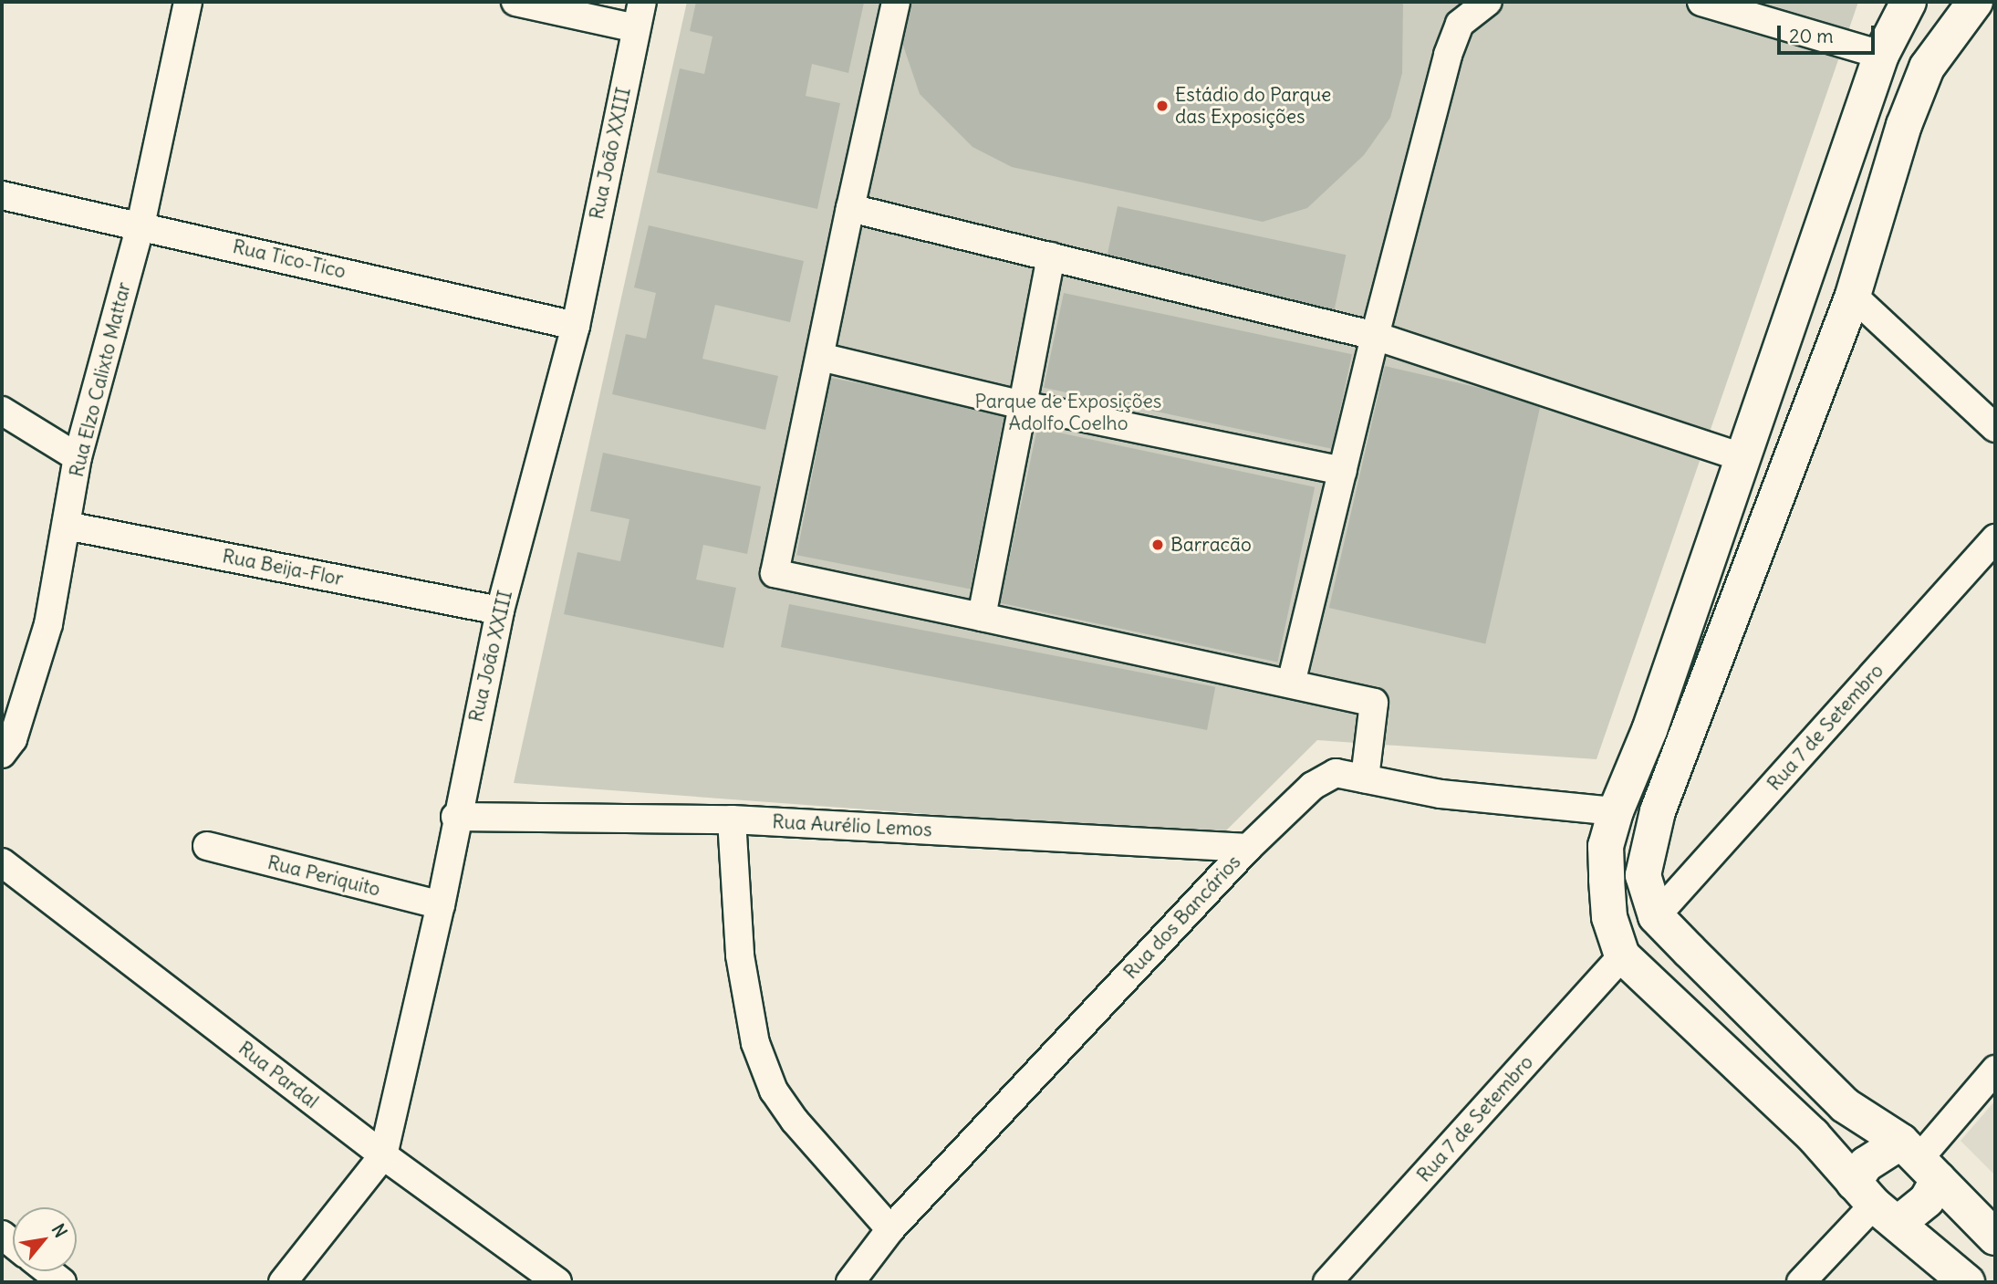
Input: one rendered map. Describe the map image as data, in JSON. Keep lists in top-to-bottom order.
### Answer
{
  "streets": {
    "street": [
      "Rua João XXIII",
      "Rua Tico-Tico",
      "Rua Elzo Calixto Mattar",
      "Rua Beija-Flor",
      "Rua 7 de Setembro",
      "Rua Aurélio Lemos",
      "Rua Periquito",
      "Rua dos Bancários",
      "Rua Pardal"
    ]
  },
  "crossings": [
    ["Rua João XXIII", "Rua Tico-Tico"],
    ["Rua João XXIII", "Rua Beija-Flor"],
    ["Rua João XXIII", "Rua Aurélio Lemos"],
    ["Rua João XXIII", "Rua Periquito"],
    ["Rua João XXIII", "Rua Pardal"],
    ["Rua Tico-Tico", "Rua Elzo Calixto Mattar"],
    ["Rua Elzo Calixto Mattar", "Rua Beija-Flor"],
    ["Rua Aurélio Lemos", "Rua dos Bancários"]
  ],
  "parks": ["Parque de Exposições Adolfo Coelho"],
  "places": ["Estádio do Parque das Exposições", "Barracão"],
  "scale_bar": "20 m",
  "north": "top right"
}
